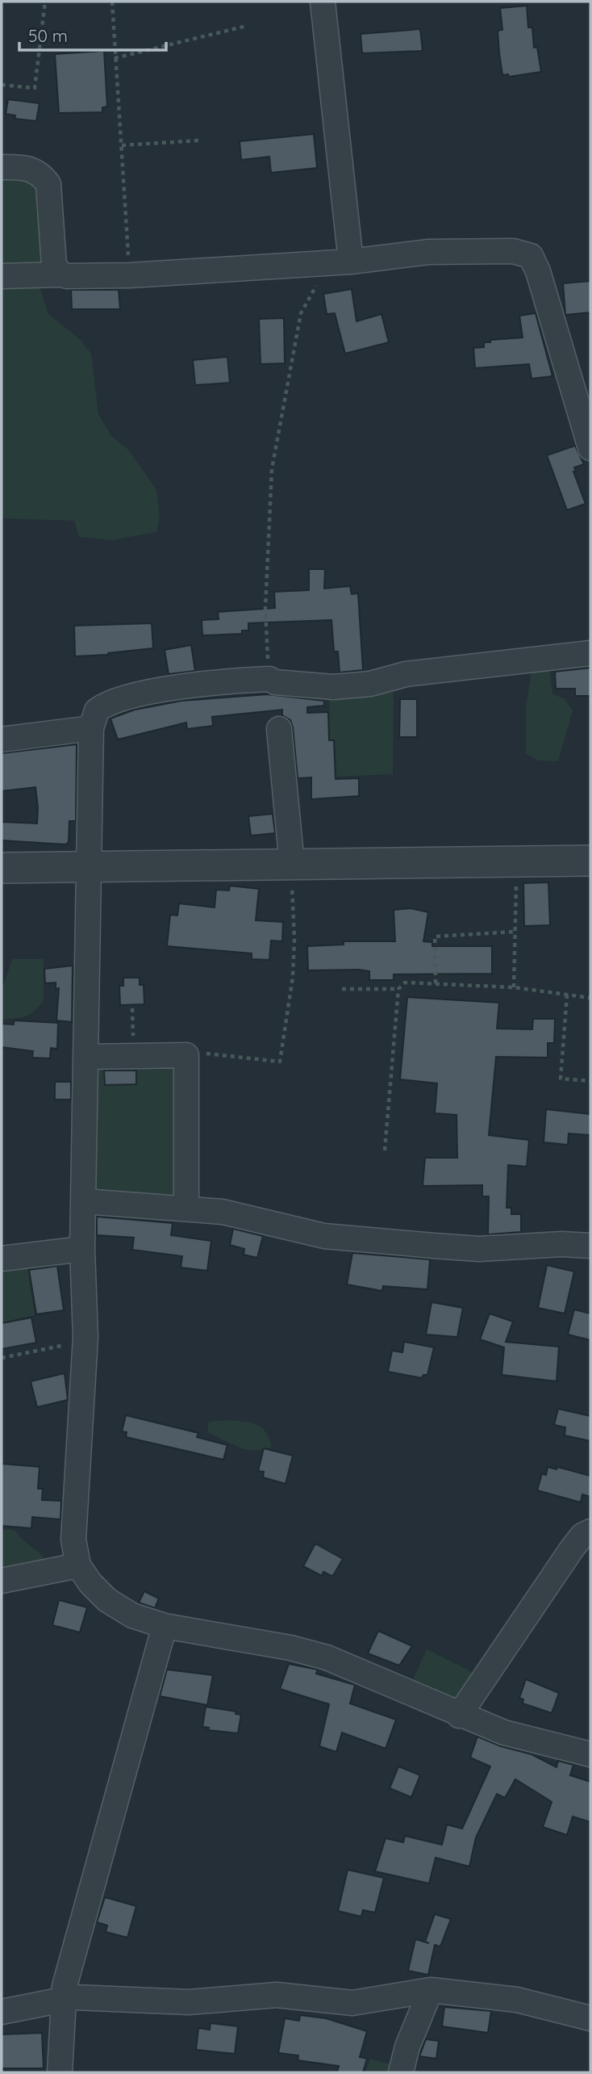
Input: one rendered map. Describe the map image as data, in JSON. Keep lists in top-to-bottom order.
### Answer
{
  "scale_bar": "50 m"
}
